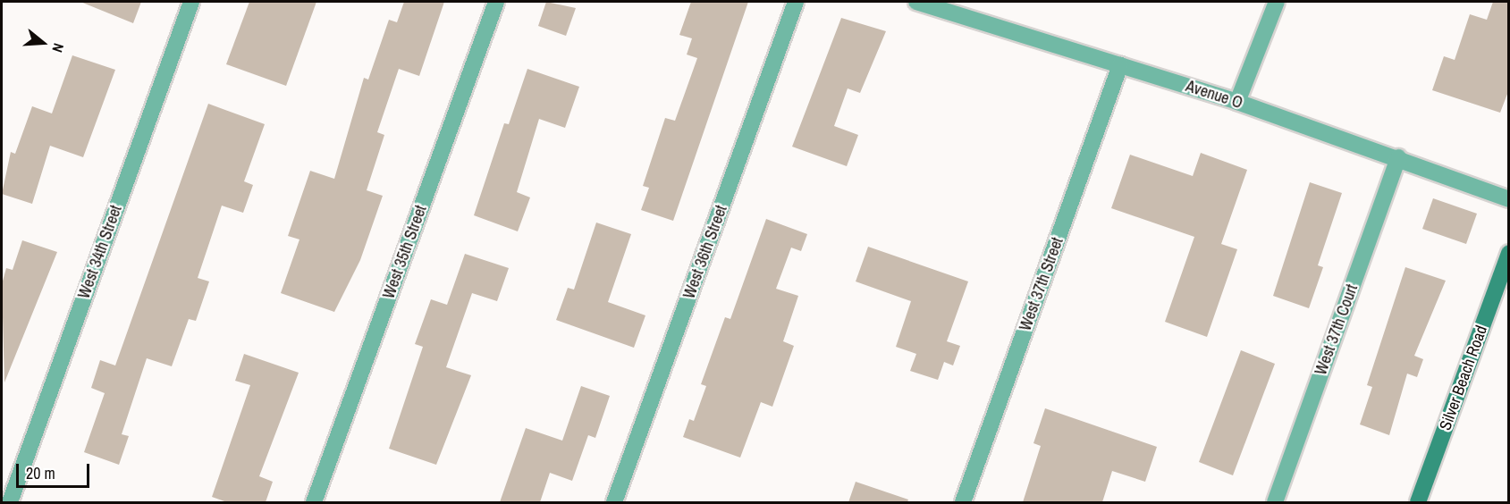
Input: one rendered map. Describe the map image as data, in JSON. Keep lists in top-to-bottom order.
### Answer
{
  "streets": {
    "street": [
      "Avenue O",
      "West 34th Street",
      "West 35th Street",
      "West 36th Street",
      "West 37th Street",
      "West 37th Court",
      "Silver Beach Road"
    ]
  },
  "crossings": [
    ["Avenue O", "West 37th Street"],
    ["Avenue O", "West 37th Court"]
  ],
  "scale_bar": "20 m",
  "north": "right"
}
